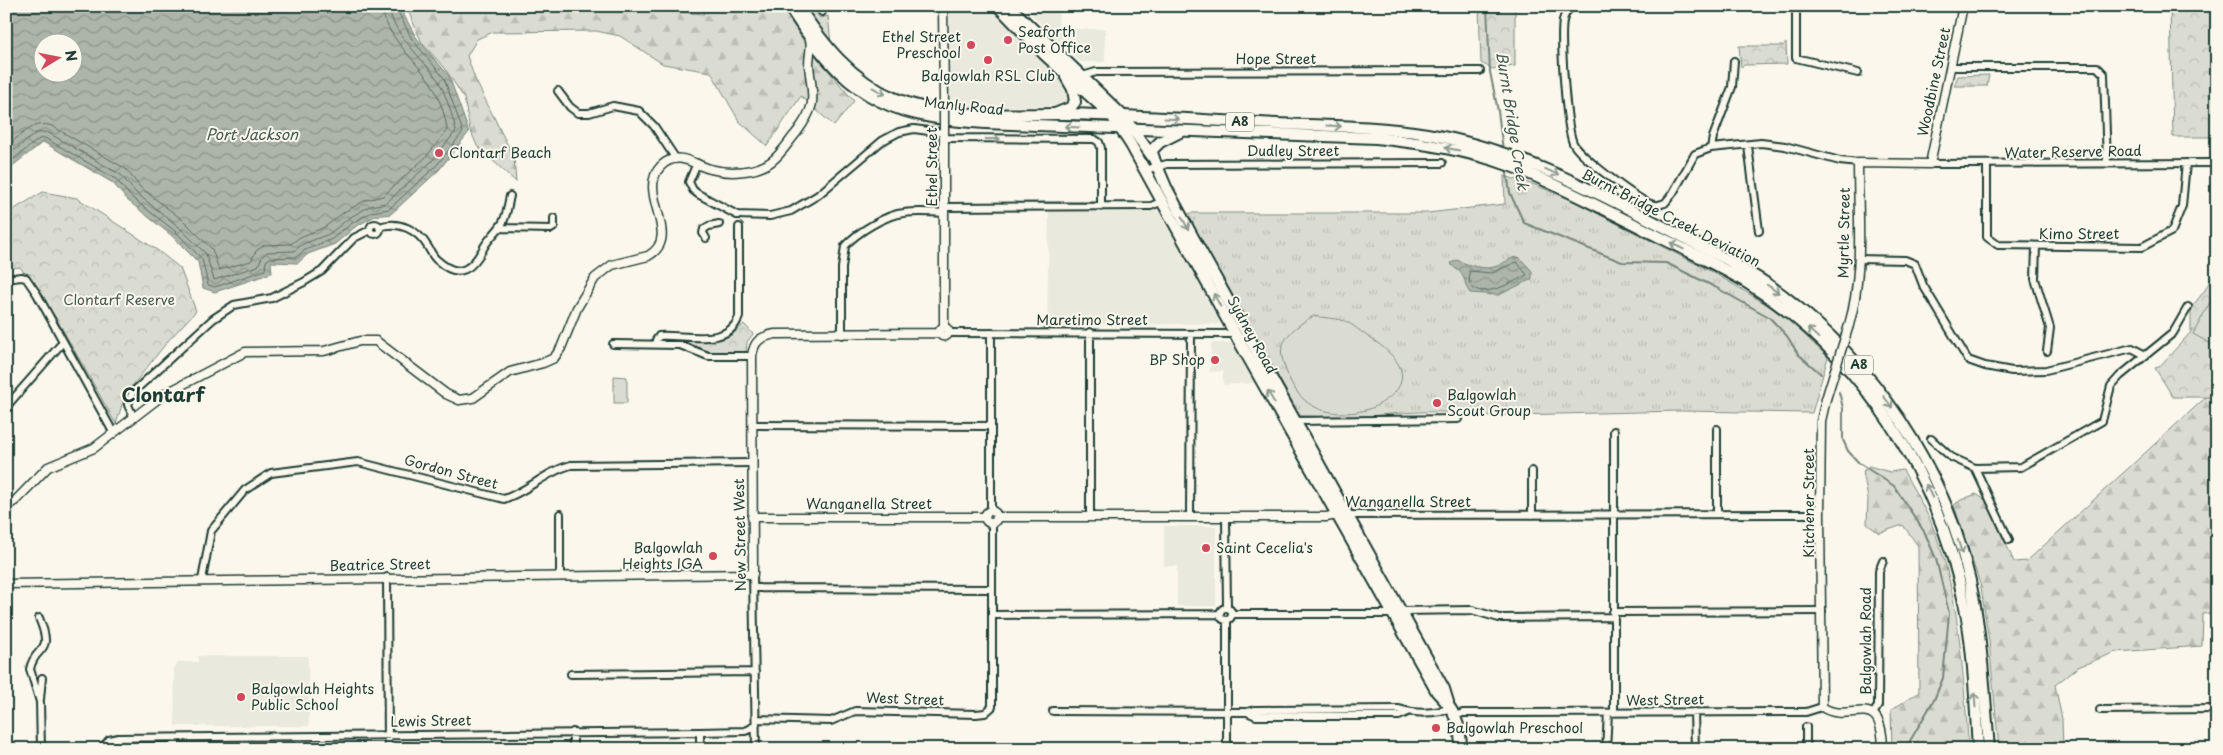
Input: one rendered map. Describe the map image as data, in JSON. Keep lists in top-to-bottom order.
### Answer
{
  "streets": {
    "main road": [
      "Manly Road",
      "A8",
      "Burnt Bridge Creek Deviation",
      "Sydney Road"
    ],
    "street": [
      "Hope Street",
      "Woodbine Street",
      "Dudley Street",
      "Water Reserve Road",
      "Ethel Street",
      "Myrtle Street",
      "Kimo Street",
      "Maretimo Street",
      "Gordon Street",
      "Wanganella Street",
      "Kitchener Street",
      "New Street West",
      "Beatrice Street",
      "Balgowlah Road",
      "West Street",
      "Lewis Street"
    ]
  },
  "crossings": [
    ["Hope Street", "Sydney Road"],
    ["Woodbine Street", "Water Reserve Road"],
    ["Manly Road", "Burnt Bridge Creek Deviation"],
    ["Manly Road", "Sydney Road"],
    ["Dudley Street", "Sydney Road"],
    ["Water Reserve Road", "Kimo Street"],
    ["Ethel Street", "Maretimo Street"],
    ["Burnt Bridge Creek Deviation", "Sydney Road"],
    ["Myrtle Street", "Kitchener Street"],
    ["Maretimo Street", "Sydney Road"],
    ["Maretimo Street", "New Street West"],
    ["Sydney Road", "Wanganella Street"],
    ["Sydney Road", "West Street"],
    ["Gordon Street", "New Street West"],
    ["Gordon Street", "Beatrice Street"],
    ["Wanganella Street", "Kitchener Street"],
    ["Wanganella Street", "New Street West"],
    ["Kitchener Street", "West Street"],
    ["New Street West", "Beatrice Street"],
    ["New Street West", "West Street"],
    ["New Street West", "Lewis Street"],
    ["Balgowlah Road", "West Street"],
    ["West Street", "Lewis Street"]
  ],
  "districts": ["Clontarf"],
  "water": ["Burnt Bridge Creek", "Port Jackson"],
  "parks": ["Clontarf Reserve"],
  "places": [
    "Seaforth Post Office",
    "Ethel Street Preschool",
    "Balgowlah RSL Club",
    "Clontarf Beach",
    "BP Shop",
    "Balgowlah Scout Group",
    "Saint Cecelia's",
    "Balgowlah Heights IGA",
    "Balgowlah Heights Public School",
    "Balgowlah Preschool"
  ],
  "north": "right"
}
